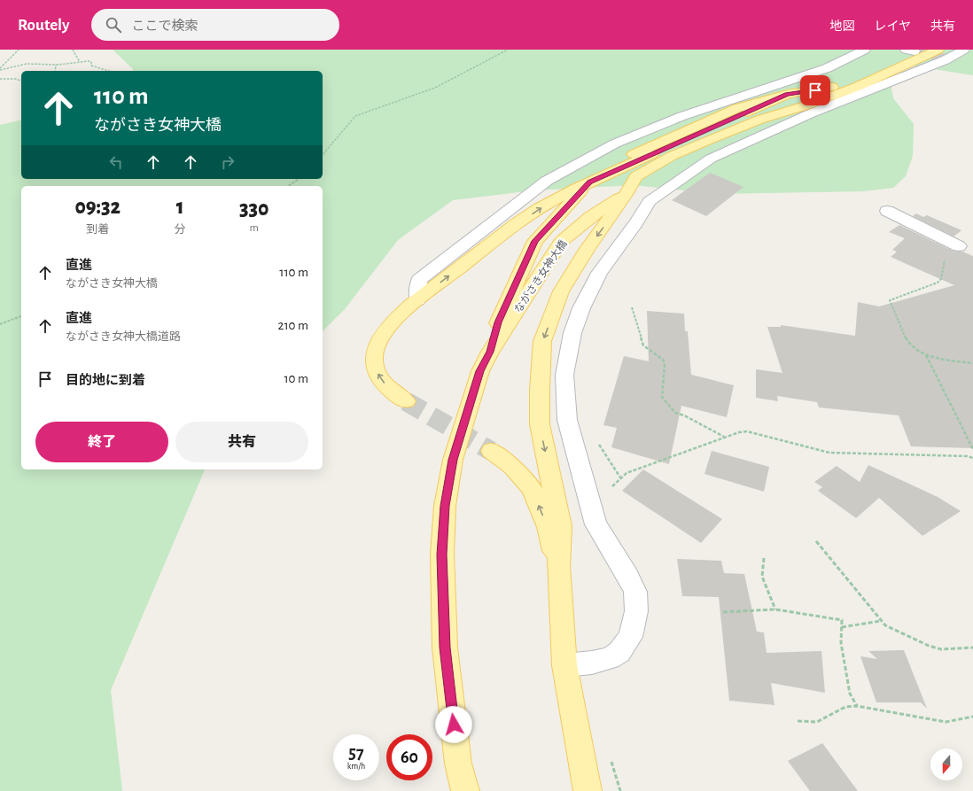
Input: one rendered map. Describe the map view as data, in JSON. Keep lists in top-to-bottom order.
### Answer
{
  "streets": {
    "main road": ["ながさき女神大橋"]
  },
  "north": "bottom",
  "page": {
    "header": "Routely",
    "search": "ここで検索",
    "nav": ["地図", "レイヤ", "共有"],
    "turn": ["110 m", "ながさき女神大橋"],
    "eta": [
      "09:32",
      "到着",
      "1",
      "分",
      "330",
      "m"
    ],
    "list": [
      {
        "name": "直進",
        "note": "ながさき女神大橋",
        "value": "110 m"
      },
      {
        "name": "直進",
        "note": "ながさき女神大橋道路",
        "value": "210 m"
      },
      {
        "name": "目的地に到着",
        "value": "10 m"
      }
    ],
    "buttons": ["終了", "共有"],
    "speed": "57 km/h",
    "limit": "60"
  }
}
